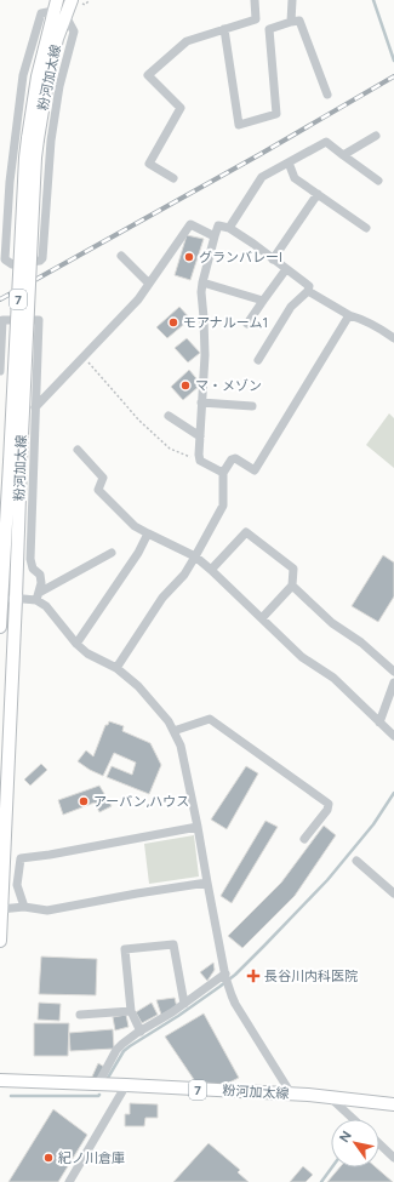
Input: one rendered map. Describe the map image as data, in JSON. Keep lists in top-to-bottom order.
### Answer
{
  "streets": {
    "main road": ["粉河加太線", "7"]
  },
  "places": {
    "other": [
      "グランバレーI",
      "モアナルーム1",
      "マ・メゾン",
      "アーバン,ハウス",
      "紀ノ川倉庫"
    ],
    "health": ["長谷川内科医院"]
  },
  "north": "top left"
}
